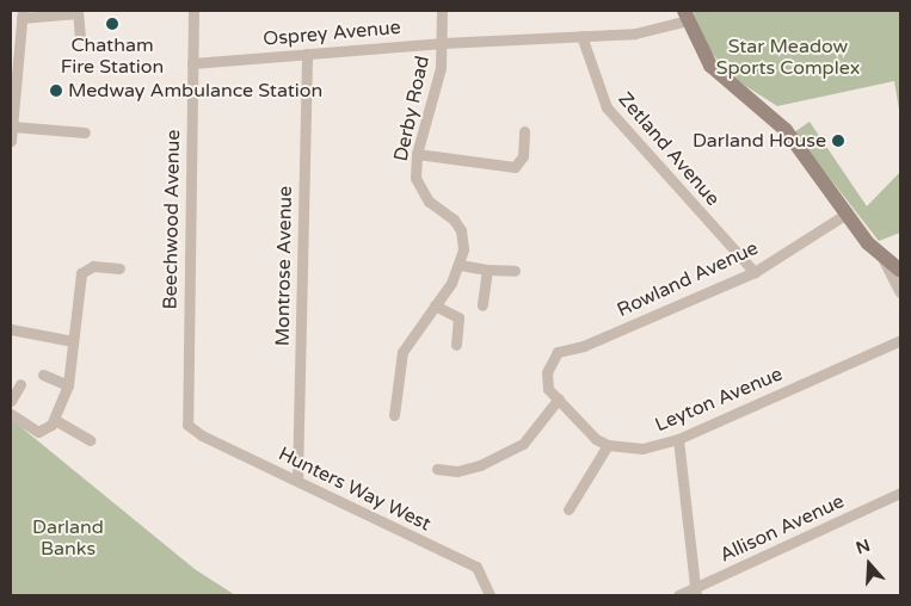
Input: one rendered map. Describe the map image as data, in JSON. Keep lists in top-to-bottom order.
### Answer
{
  "streets": {
    "street": [
      "Osprey Avenue",
      "Derby Road",
      "Zetland Avenue",
      "Beechwood Avenue",
      "Montrose Avenue",
      "Rowland Avenue",
      "Leyton Avenue",
      "Hunters Way West",
      "Allison Avenue"
    ]
  },
  "crossings": [
    ["Osprey Avenue", "Derby Road"],
    ["Osprey Avenue", "Zetland Avenue"],
    ["Osprey Avenue", "Beechwood Avenue"],
    ["Osprey Avenue", "Montrose Avenue"],
    ["Zetland Avenue", "Rowland Avenue"],
    ["Beechwood Avenue", "Hunters Way West"],
    ["Montrose Avenue", "Hunters Way West"],
    ["Rowland Avenue", "Leyton Avenue"]
  ],
  "parks": ["Star Meadow Sports Complex", "Darland Banks"],
  "places": ["Chatham Fire Station", "Medway Ambulance Station", "Darland House"],
  "north": "top"
}
